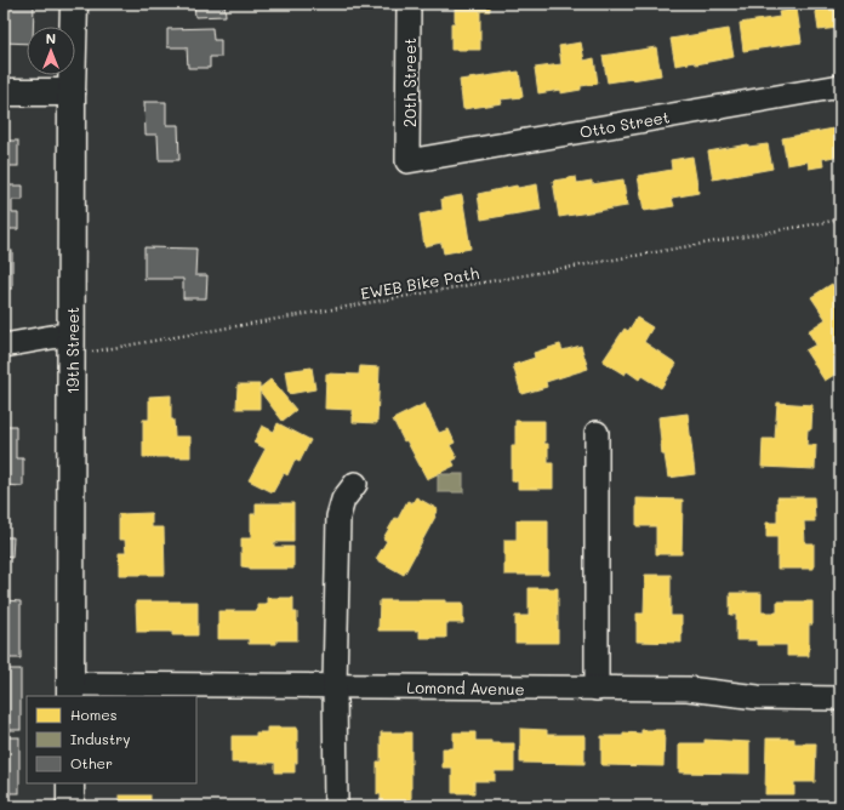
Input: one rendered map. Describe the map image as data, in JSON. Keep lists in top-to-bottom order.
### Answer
{
  "streets": {
    "street": [
      "20th Street",
      "Otto Street",
      "19th Street",
      "Lomond Avenue"
    ],
    "path": ["EWEB Bike Path"]
  },
  "crossings": [
    ["20th Street", "Otto Street"],
    ["EWEB Bike Path", "19th Street"],
    ["19th Street", "Lomond Avenue"]
  ],
  "legend": ["Homes", "Industry", "Other"],
  "north": "top"
}
